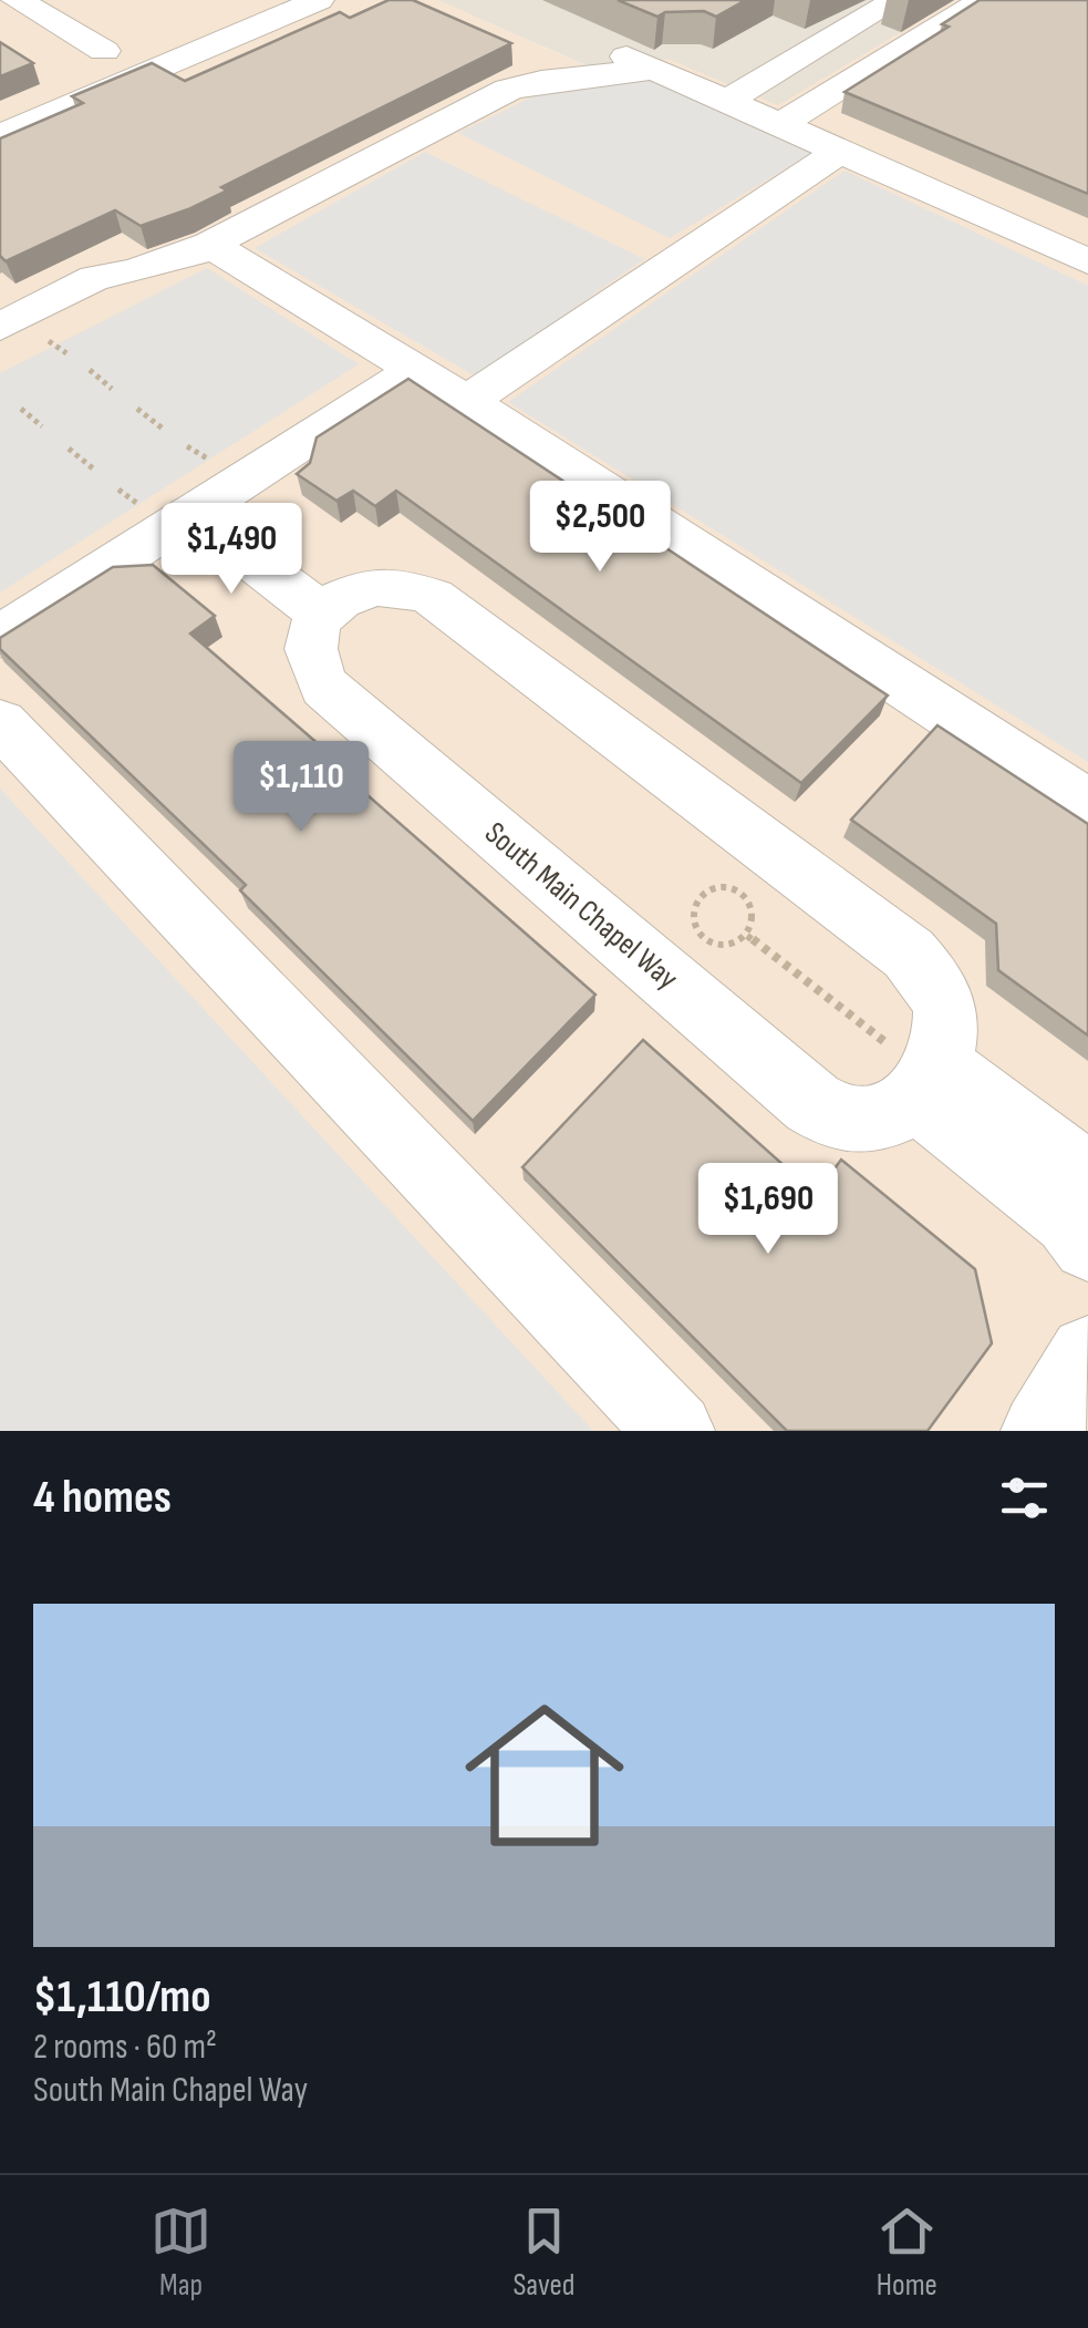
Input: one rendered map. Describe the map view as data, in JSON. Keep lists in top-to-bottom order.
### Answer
{
  "streets": {
    "street": ["South Main Chapel Way"]
  },
  "page": {
    "price": [
      "$2,500",
      "$1,490",
      "$1,110",
      "$1,690"
    ],
    "heading": "4 homes",
    "list": [
      {
        "name": "$1,110/mo",
        "note": "2 rooms · 60 m² · South Main Chapel Way"
      }
    ],
    "tabs": ["Map", "Saved", "Home"]
  }
}
